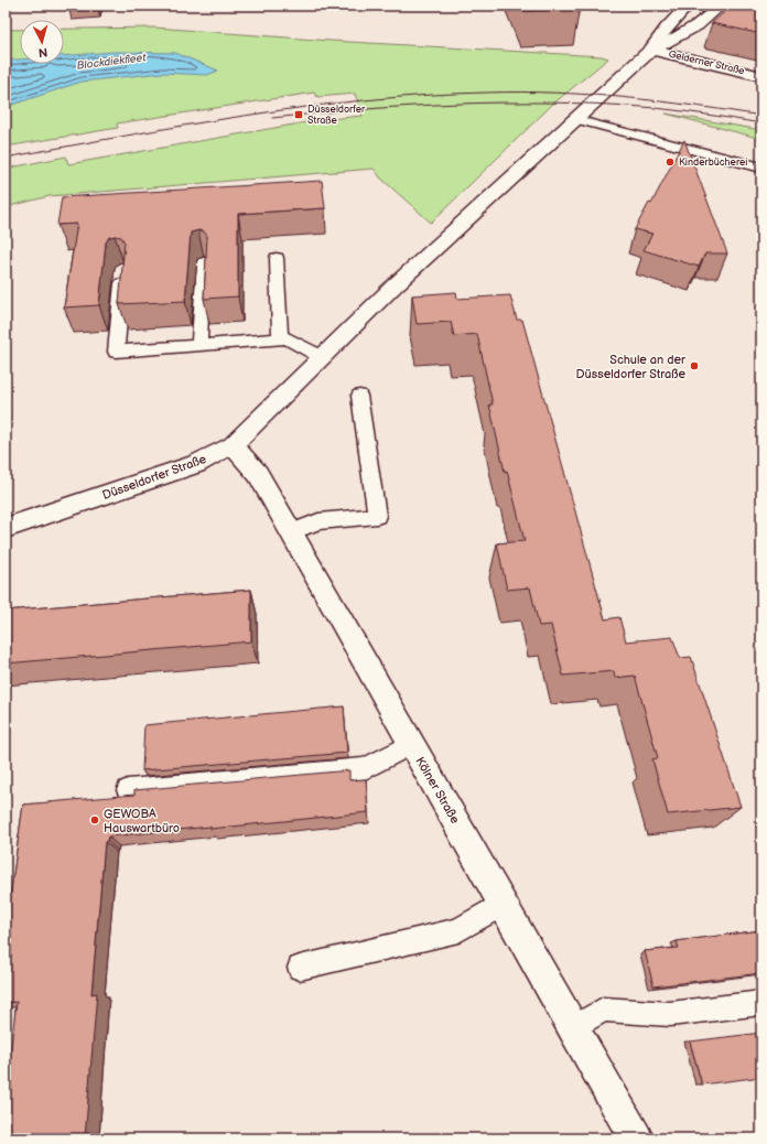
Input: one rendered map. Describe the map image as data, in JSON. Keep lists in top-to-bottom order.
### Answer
{
  "streets": {
    "street": ["Gelderner Straße", "Düsseldorfer Straße", "Kölner Straße"]
  },
  "crossings": [
    ["Gelderner Straße", "Düsseldorfer Straße"],
    ["Düsseldorfer Straße", "Kölner Straße"]
  ],
  "water": ["Blockdiekfleet"],
  "places": {
    "transit": ["Düsseldorfer Straße"],
    "other": ["Kinderbücherei", "Schule an der Düsseldorfer Straße", "GEWOBA Hauswartbüro"]
  },
  "north": "bottom"
}
